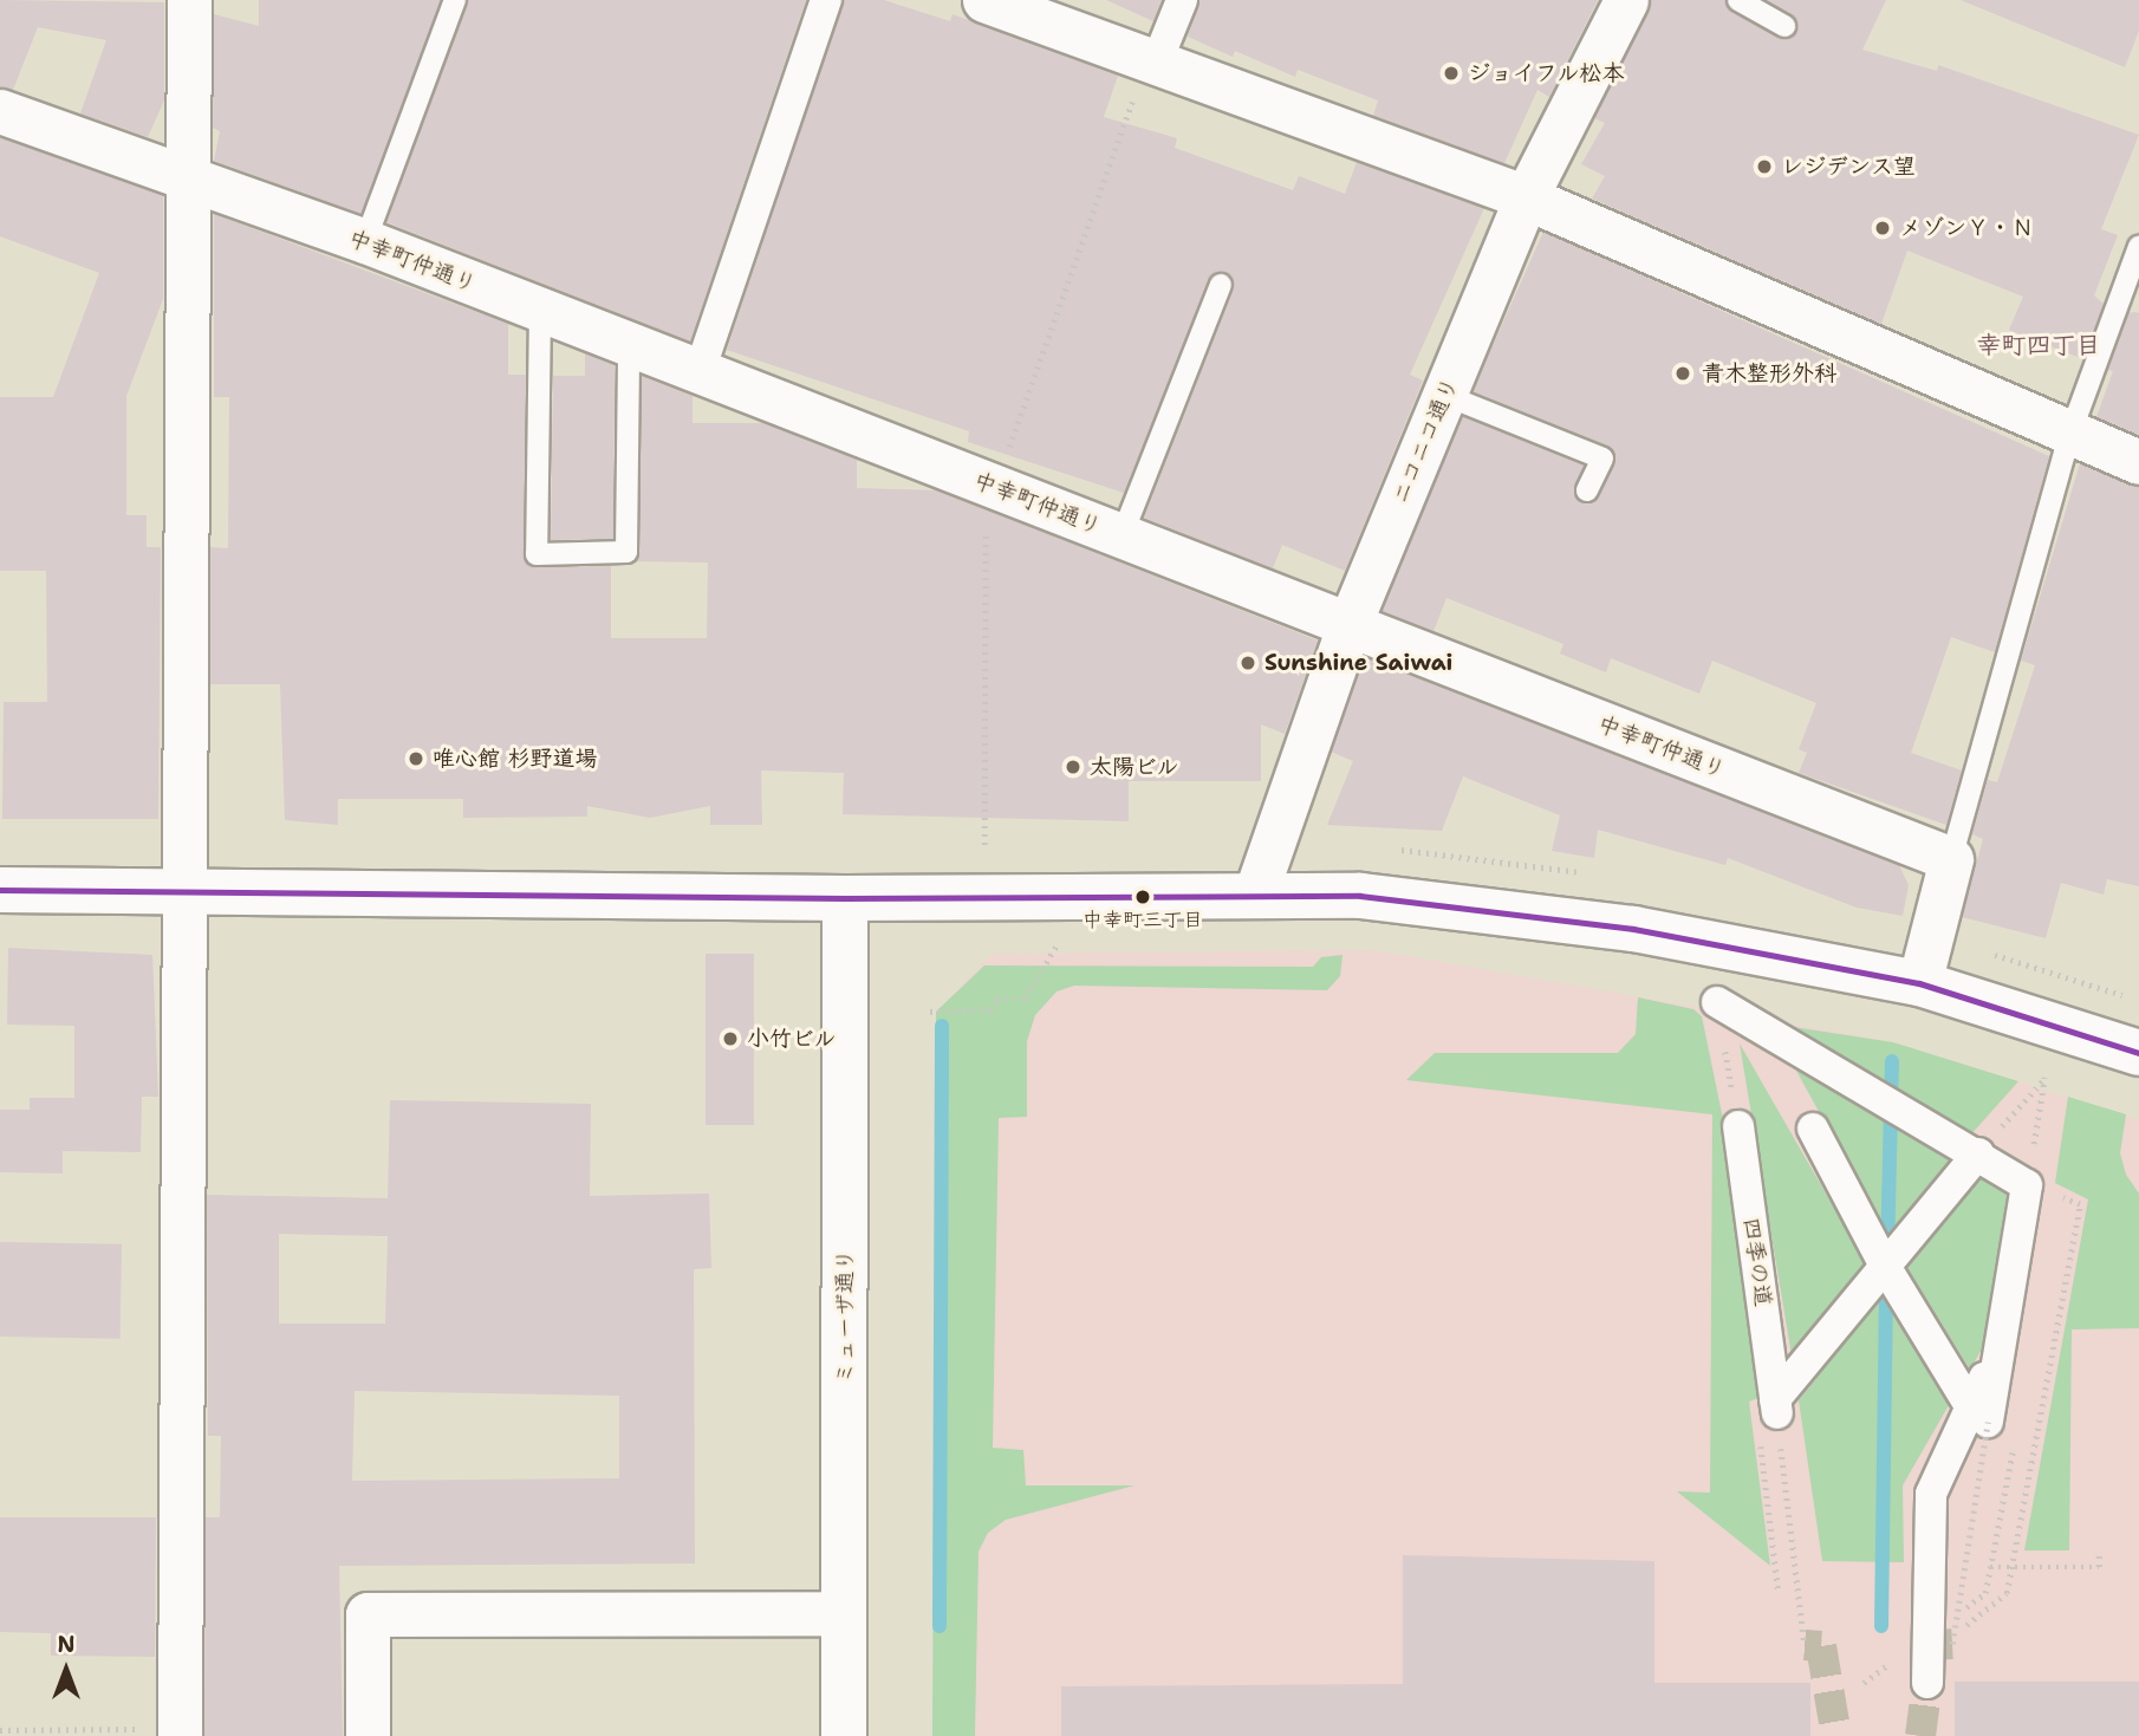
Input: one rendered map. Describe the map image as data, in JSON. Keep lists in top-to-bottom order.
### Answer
{
  "streets": {
    "street": [
      "中幸町仲通り",
      "ニコニコ通り",
      "四季の道",
      "ミューザ通り"
    ]
  },
  "crossings": [
    ["中幸町仲通り", "ニコニコ通り"]
  ],
  "districts": ["幸町四丁目"],
  "places": [
    "ジョイフル松本",
    "レジデンス望",
    "メゾンＹ・Ｎ",
    "青木整形外科",
    "Sunshine Saiwai",
    "唯心館 杉野道場",
    "太陽ビル",
    "中幸町三丁目",
    "小竹ビル"
  ],
  "north": "top"
}
